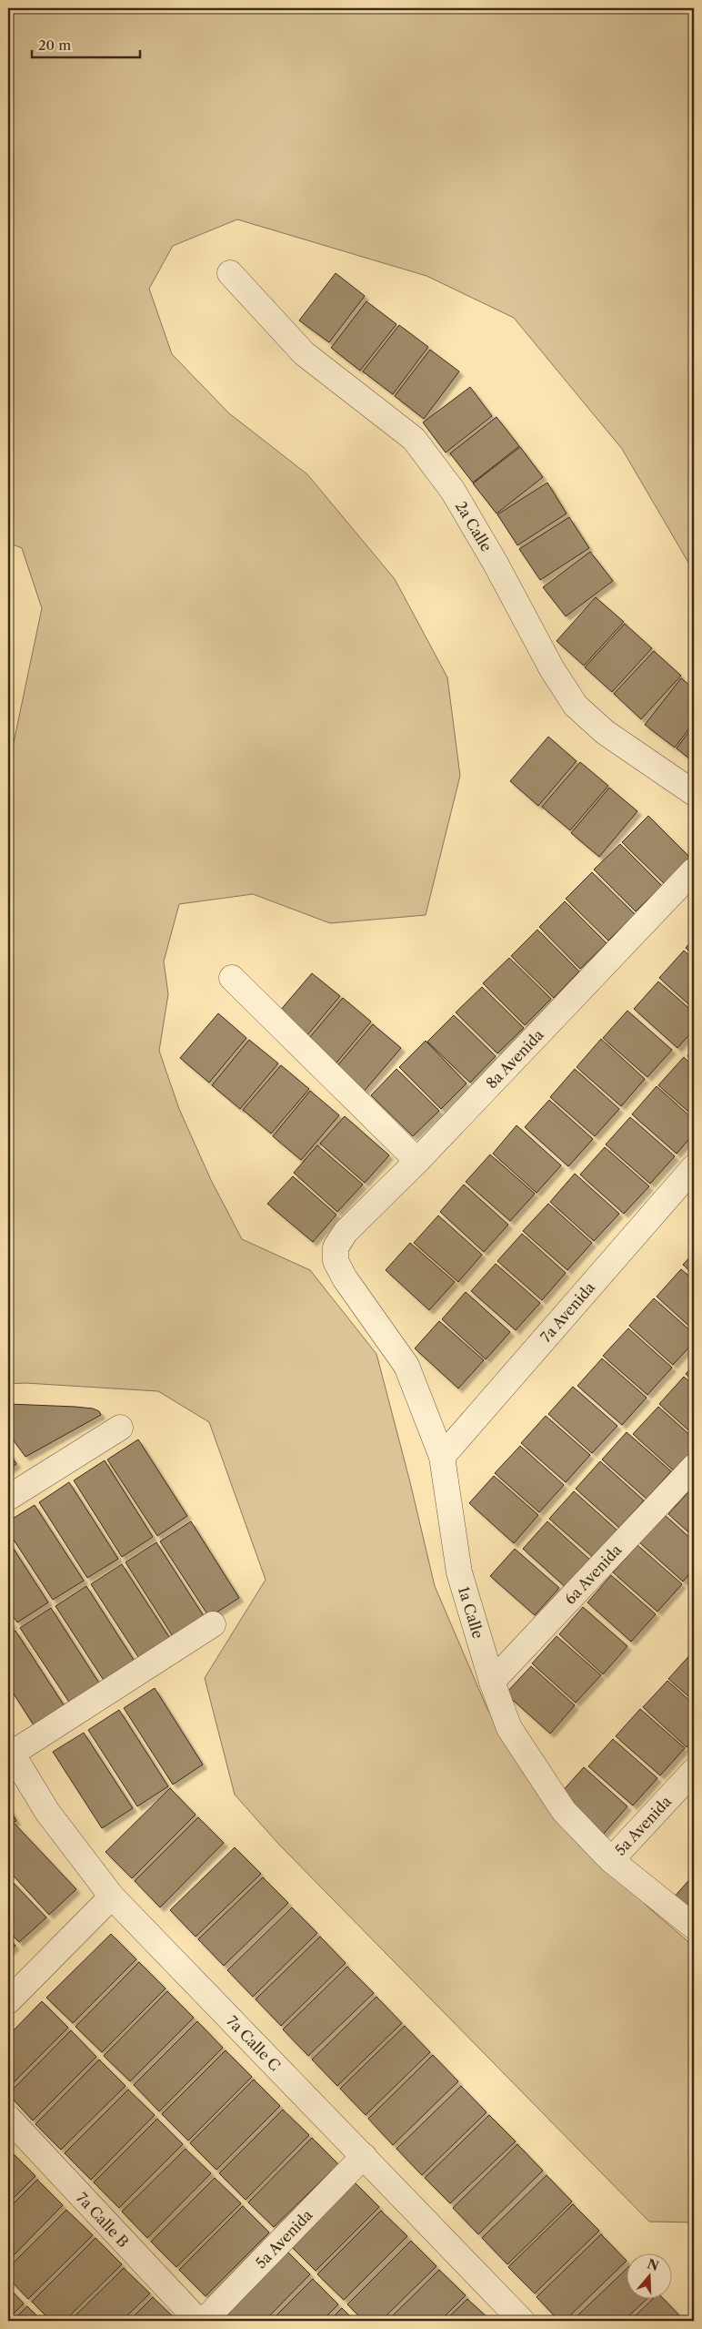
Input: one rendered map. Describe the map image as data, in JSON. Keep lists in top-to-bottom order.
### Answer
{
  "streets": {
    "street": [
      "2a Calle",
      "8a Avenida",
      "7a Avenida",
      "6a Avenida",
      "1a Calle",
      "5a Avenida",
      "7a Calle C",
      "7a Calle B"
    ]
  },
  "crossings": [
    ["8a Avenida", "1a Calle"],
    ["7a Avenida", "1a Calle"],
    ["6a Avenida", "1a Calle"],
    ["1a Calle", "5a Avenida"],
    ["5a Avenida", "7a Calle C"]
  ],
  "scale_bar": "20 m",
  "north": "top"
}
